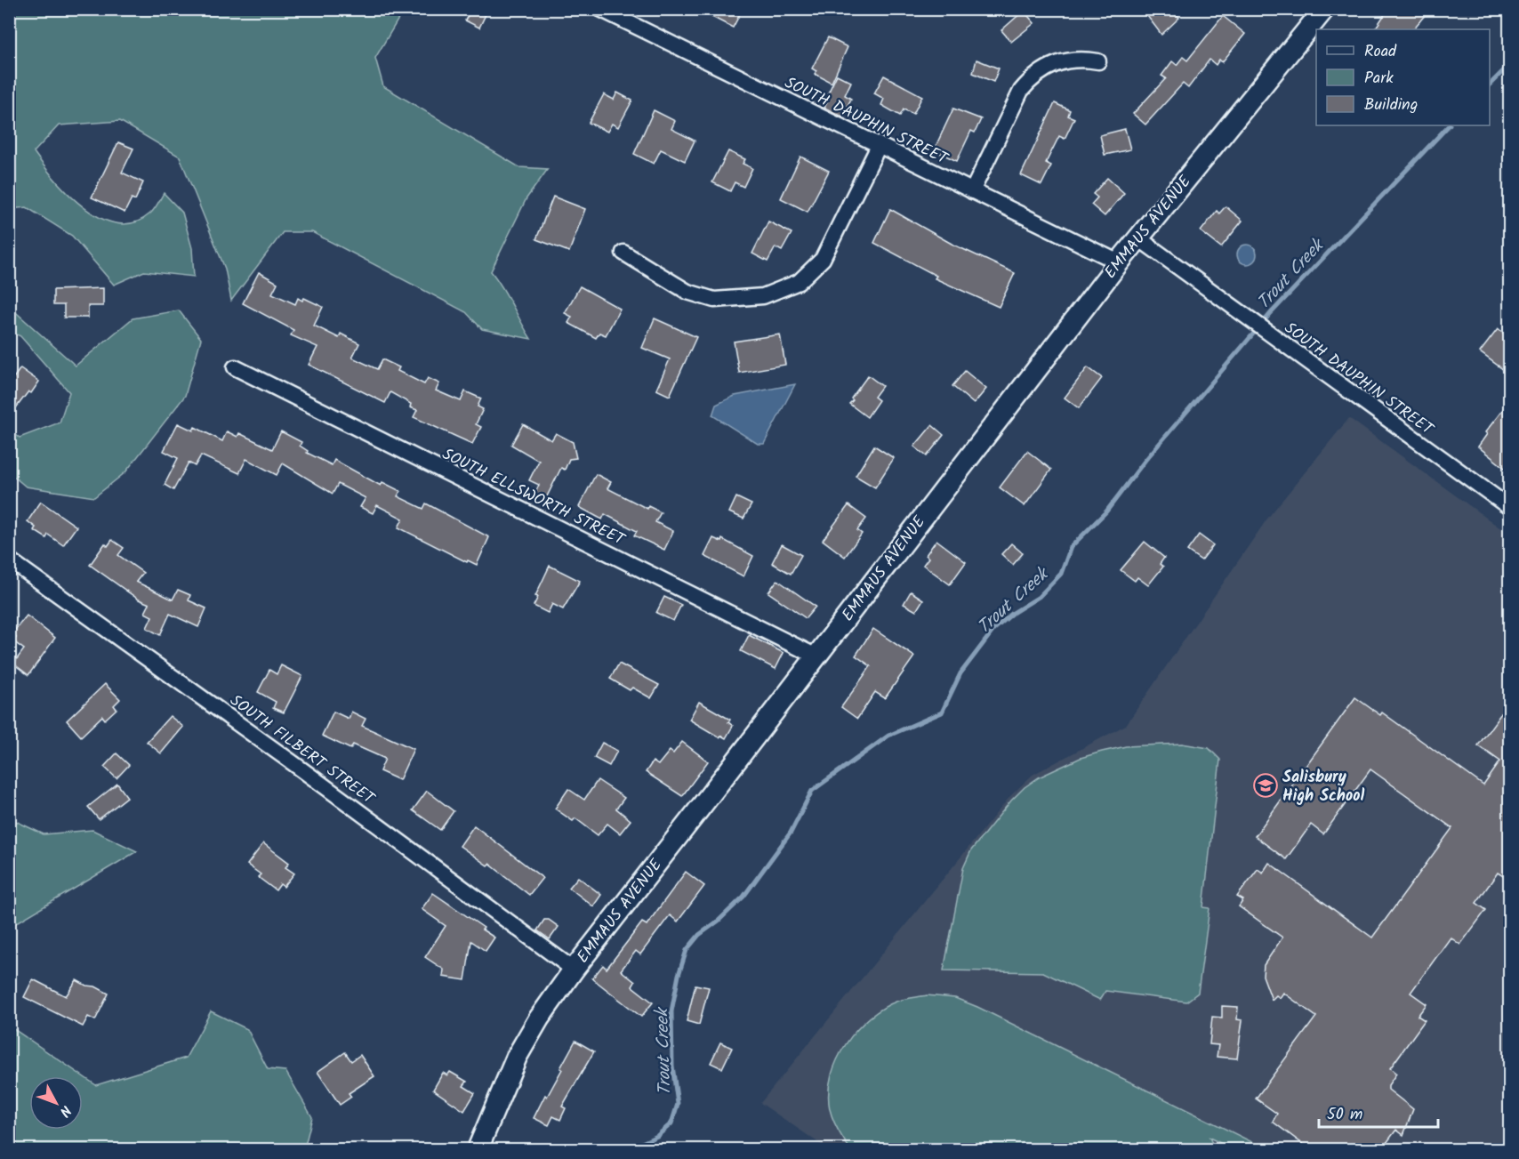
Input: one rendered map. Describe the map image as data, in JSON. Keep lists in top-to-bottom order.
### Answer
{
  "streets": {
    "main road": ["EMMAUS AVENUE"],
    "street": ["SOUTH DAUPHIN STREET", "SOUTH ELLSWORTH STREET", "SOUTH FILBERT STREET"]
  },
  "crossings": [
    ["SOUTH DAUPHIN STREET", "EMMAUS AVENUE"],
    ["EMMAUS AVENUE", "SOUTH ELLSWORTH STREET"],
    ["EMMAUS AVENUE", "SOUTH FILBERT STREET"]
  ],
  "water": ["Trout Creek"],
  "places": {
    "school or university": ["Salisbury High School"]
  },
  "legend": ["Road", "Park", "Building"],
  "scale_bar": "50 m",
  "north": "bottom right"
}
